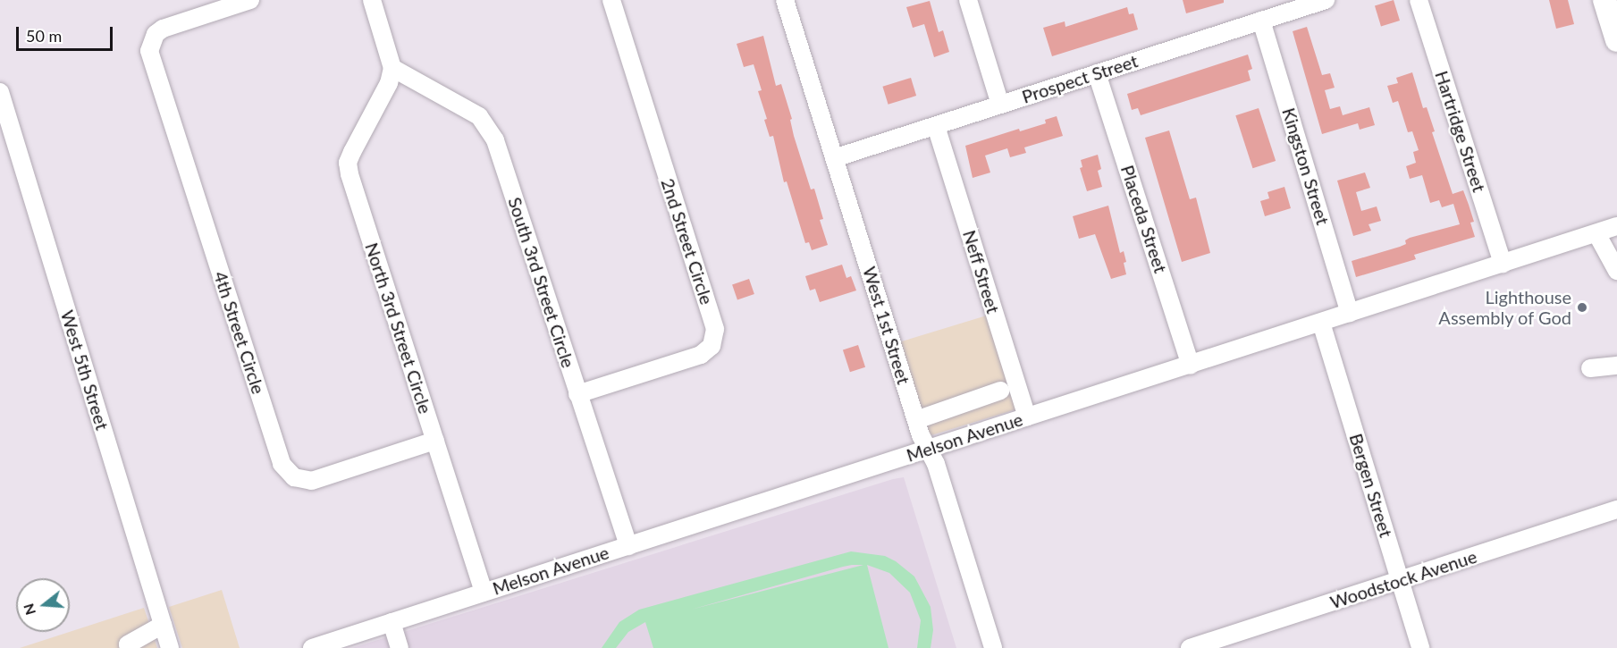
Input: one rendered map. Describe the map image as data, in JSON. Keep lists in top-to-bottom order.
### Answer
{
  "streets": {
    "street": [
      "Prospect Street",
      "Hartridge Street",
      "Kingston Street",
      "Placeda Street",
      "2nd Street Circle",
      "Neff Street",
      "South 3rd Street Circle",
      "West 1st Street",
      "North 3rd Street Circle",
      "4th Street Circle",
      "West 5th Street",
      "Melson Avenue",
      "Bergen Street",
      "Woodstock Avenue"
    ]
  },
  "crossings": [
    ["Prospect Street", "Kingston Street"],
    ["Prospect Street", "Placeda Street"],
    ["Prospect Street", "Neff Street"],
    ["Prospect Street", "West 1st Street"],
    ["Hartridge Street", "Melson Avenue"],
    ["Kingston Street", "Melson Avenue"],
    ["Placeda Street", "Melson Avenue"],
    ["2nd Street Circle", "South 3rd Street Circle"],
    ["Neff Street", "Melson Avenue"],
    ["South 3rd Street Circle", "North 3rd Street Circle"],
    ["South 3rd Street Circle", "Melson Avenue"],
    ["West 1st Street", "Melson Avenue"],
    ["North 3rd Street Circle", "4th Street Circle"],
    ["North 3rd Street Circle", "Melson Avenue"],
    ["Melson Avenue", "Bergen Street"],
    ["Bergen Street", "Woodstock Avenue"]
  ],
  "places": ["Lighthouse Assembly of God"],
  "scale_bar": "50 m",
  "north": "left"
}
